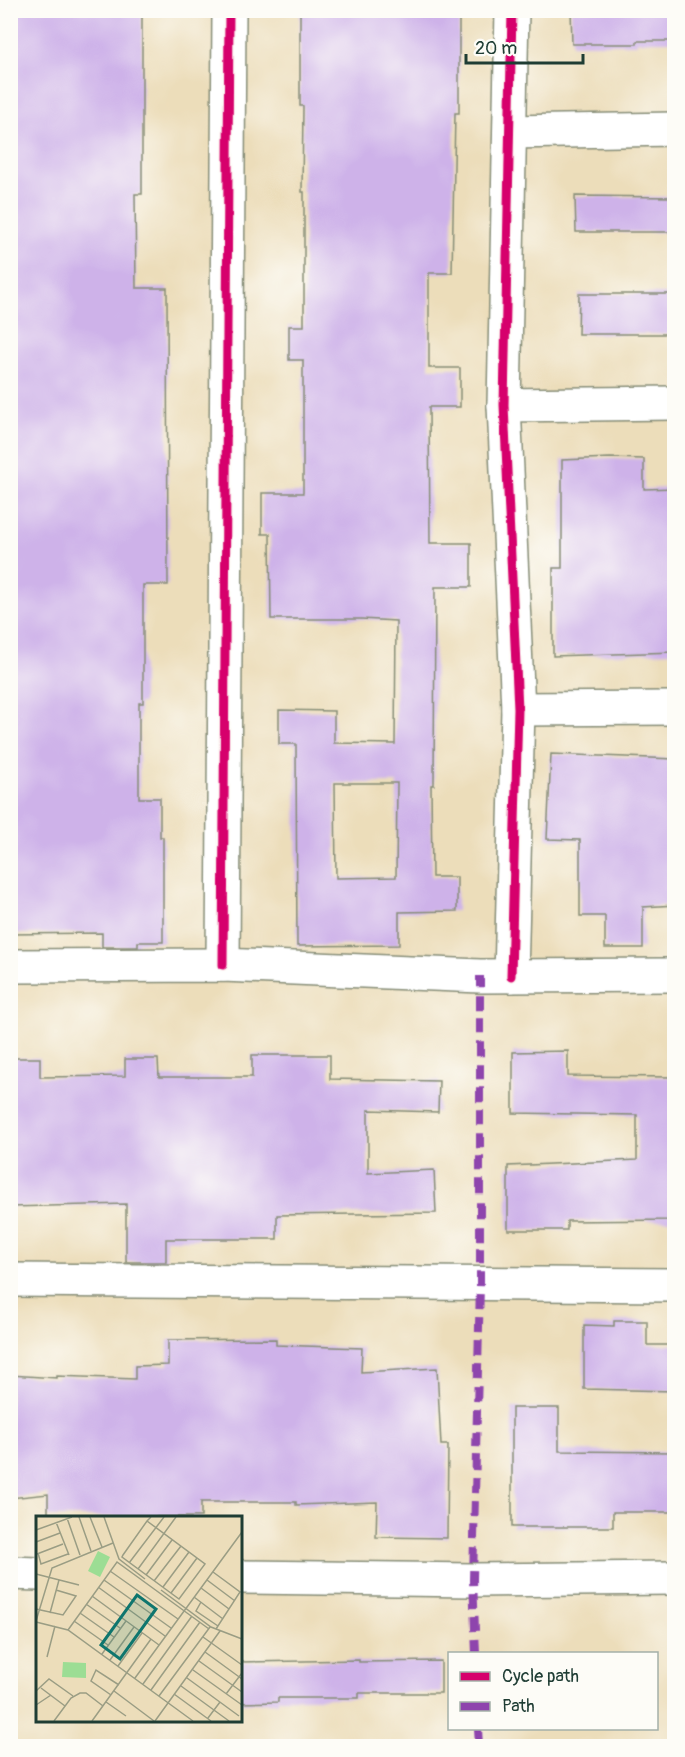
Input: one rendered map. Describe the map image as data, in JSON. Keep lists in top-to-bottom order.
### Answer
{
  "legend": ["Cycle path", "Path"],
  "scale_bar": "20 m"
}
